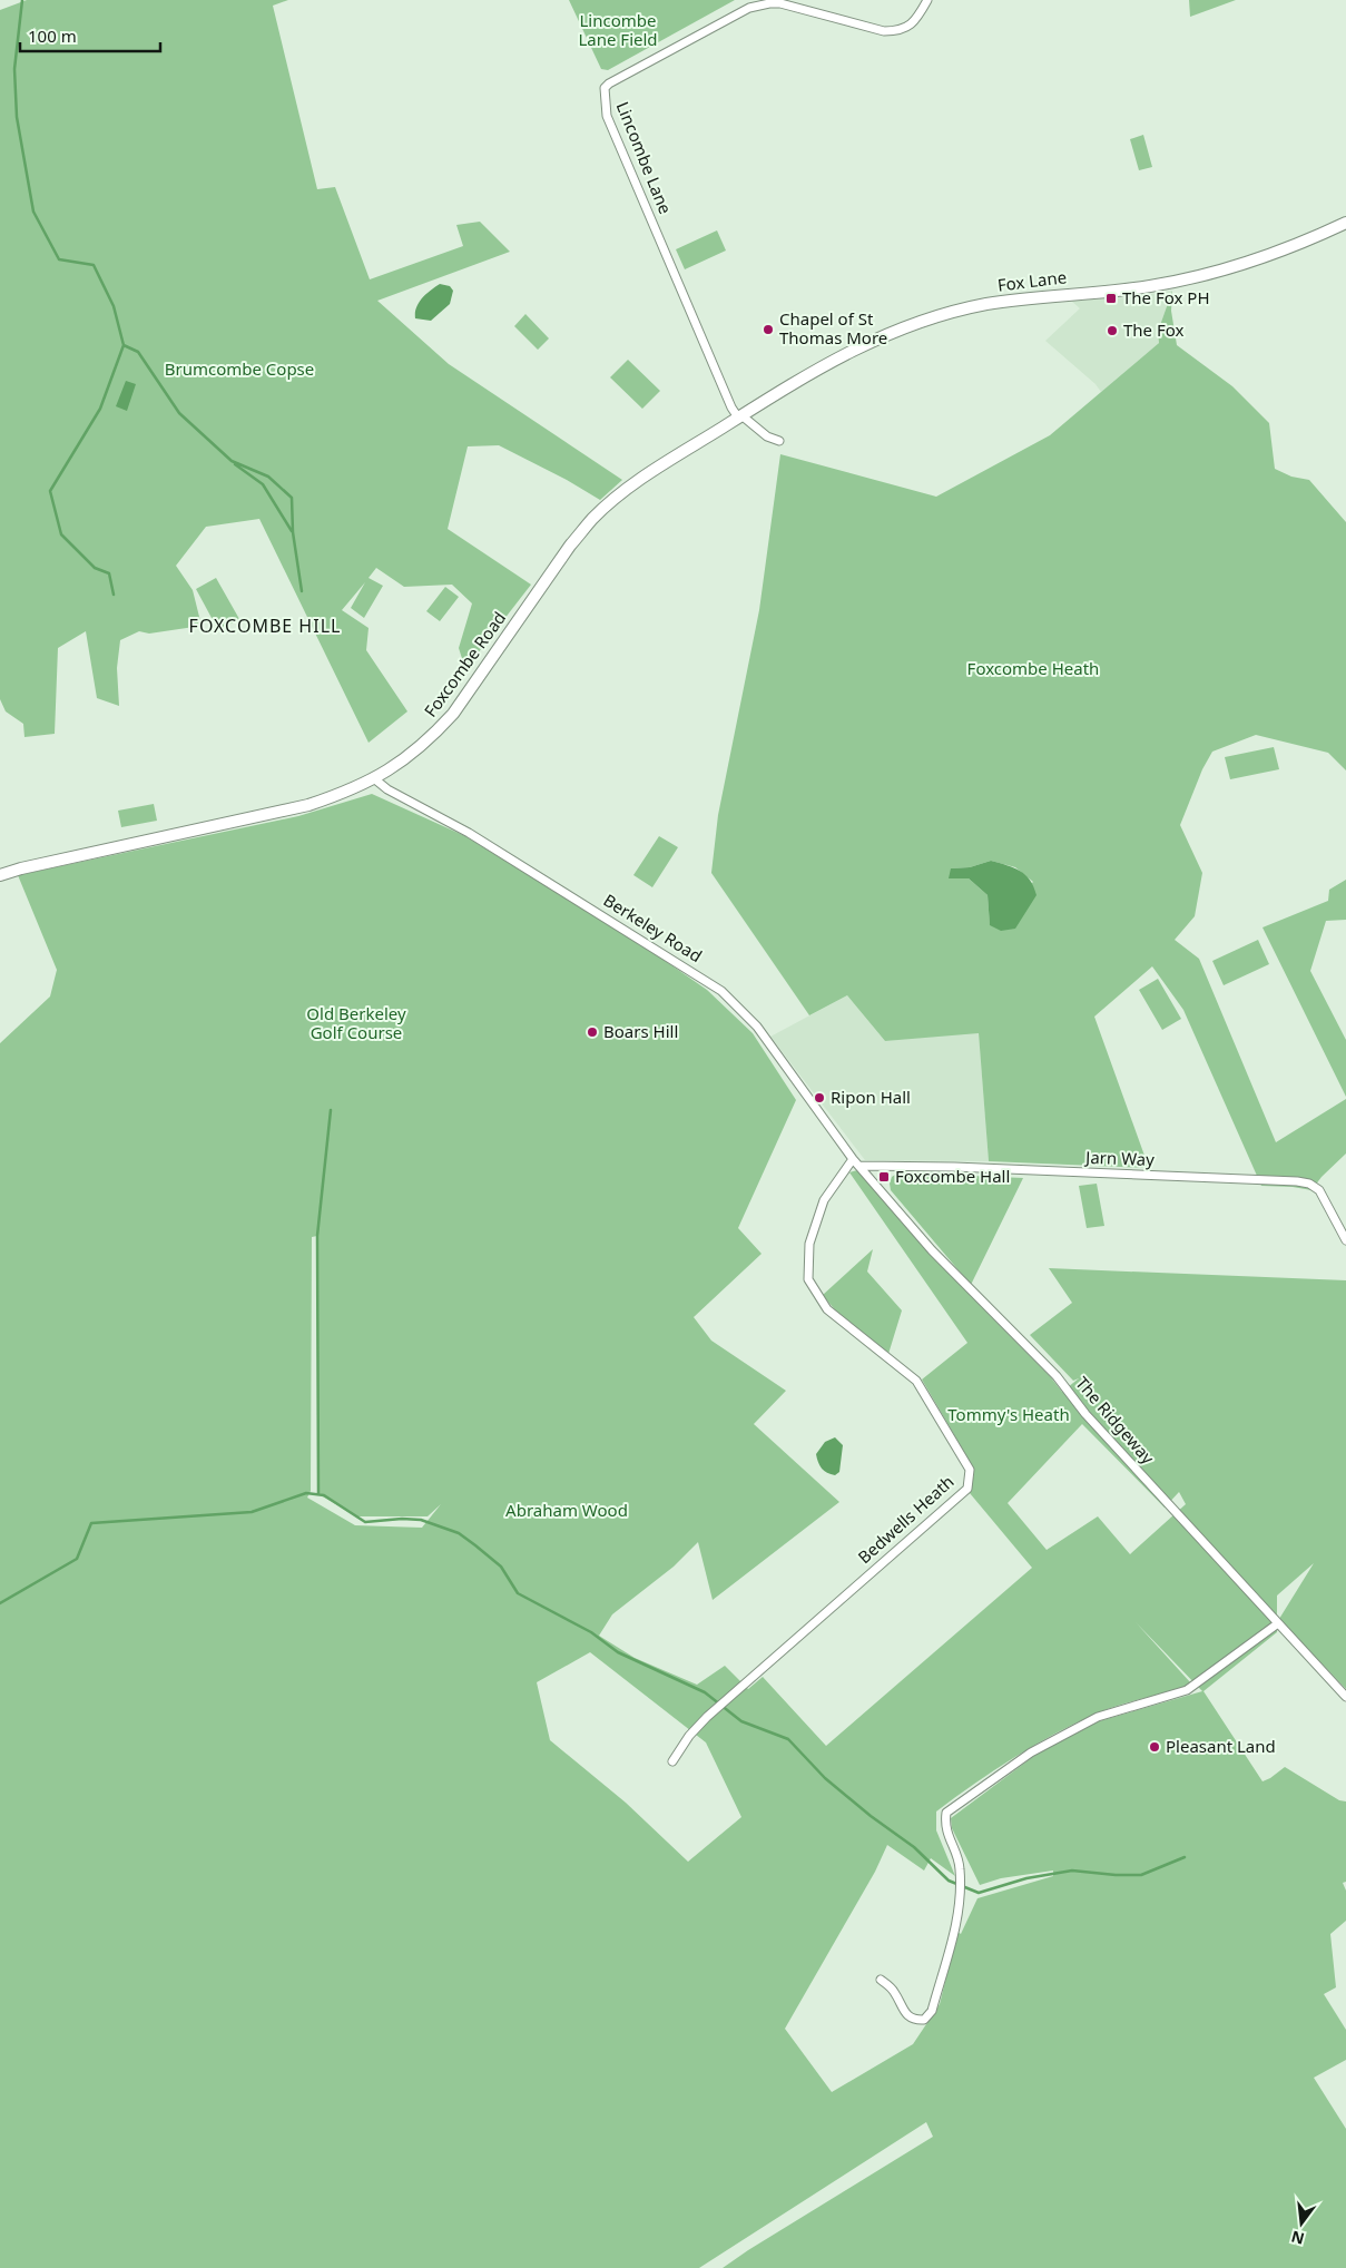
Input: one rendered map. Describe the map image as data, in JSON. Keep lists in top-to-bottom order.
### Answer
{
  "streets": {
    "street": [
      "Lincombe Lane",
      "Fox Lane",
      "Foxcombe Road",
      "Berkeley Road",
      "Jarn Way",
      "The Ridgeway",
      "Bedwells Heath"
    ]
  },
  "crossings": [
    ["Lincombe Lane", "Fox Lane"],
    ["Lincombe Lane", "Foxcombe Road"],
    ["Fox Lane", "Foxcombe Road"],
    ["Foxcombe Road", "Berkeley Road"],
    ["Berkeley Road", "Jarn Way"],
    ["Berkeley Road", "The Ridgeway"],
    ["Berkeley Road", "Bedwells Heath"],
    ["Jarn Way", "The Ridgeway"],
    ["Jarn Way", "Bedwells Heath"],
    ["The Ridgeway", "Bedwells Heath"]
  ],
  "districts": ["FOXCOMBE HILL"],
  "parks": [
    "Lincombe Lane Field",
    "Brumcombe Copse",
    "Foxcombe Heath",
    "Old Berkeley Golf Course",
    "Tommy's Heath",
    "Abraham Wood"
  ],
  "places": {
    "transit": ["The Fox PH", "Foxcombe Hall"],
    "other": [
      "Chapel of St Thomas More",
      "The Fox",
      "Boars Hill",
      "Ripon Hall",
      "Pleasant Land"
    ]
  },
  "scale_bar": "100 m",
  "north": "bottom"
}
